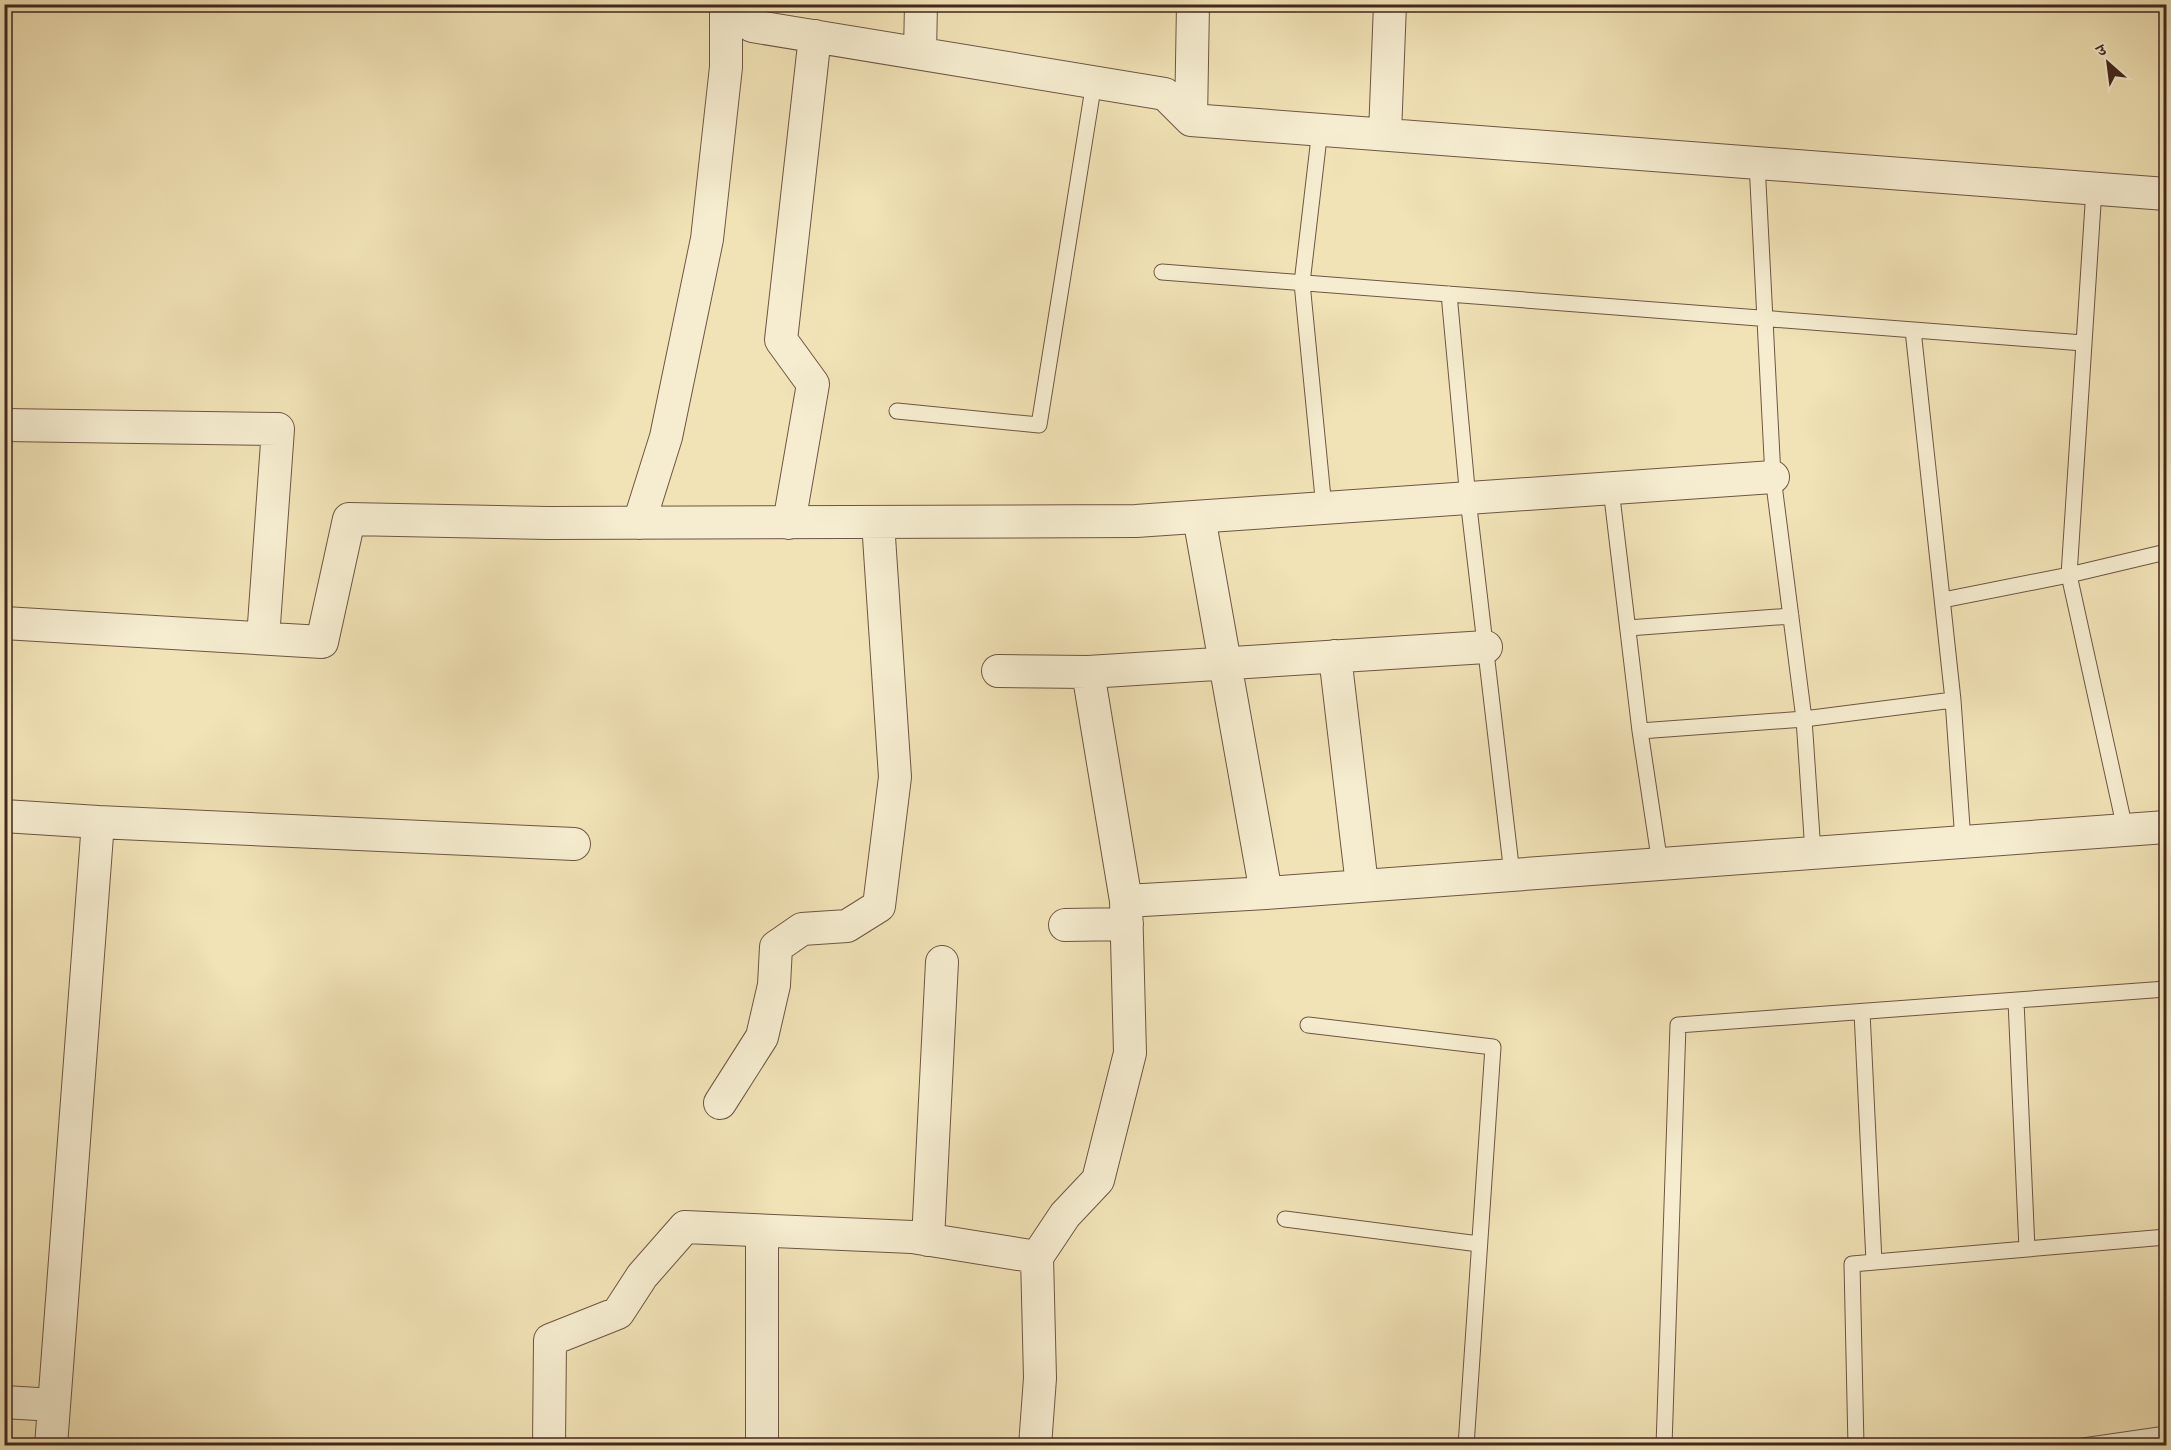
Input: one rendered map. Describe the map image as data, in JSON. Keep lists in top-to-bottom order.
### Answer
{
  "north": "top left"
}
